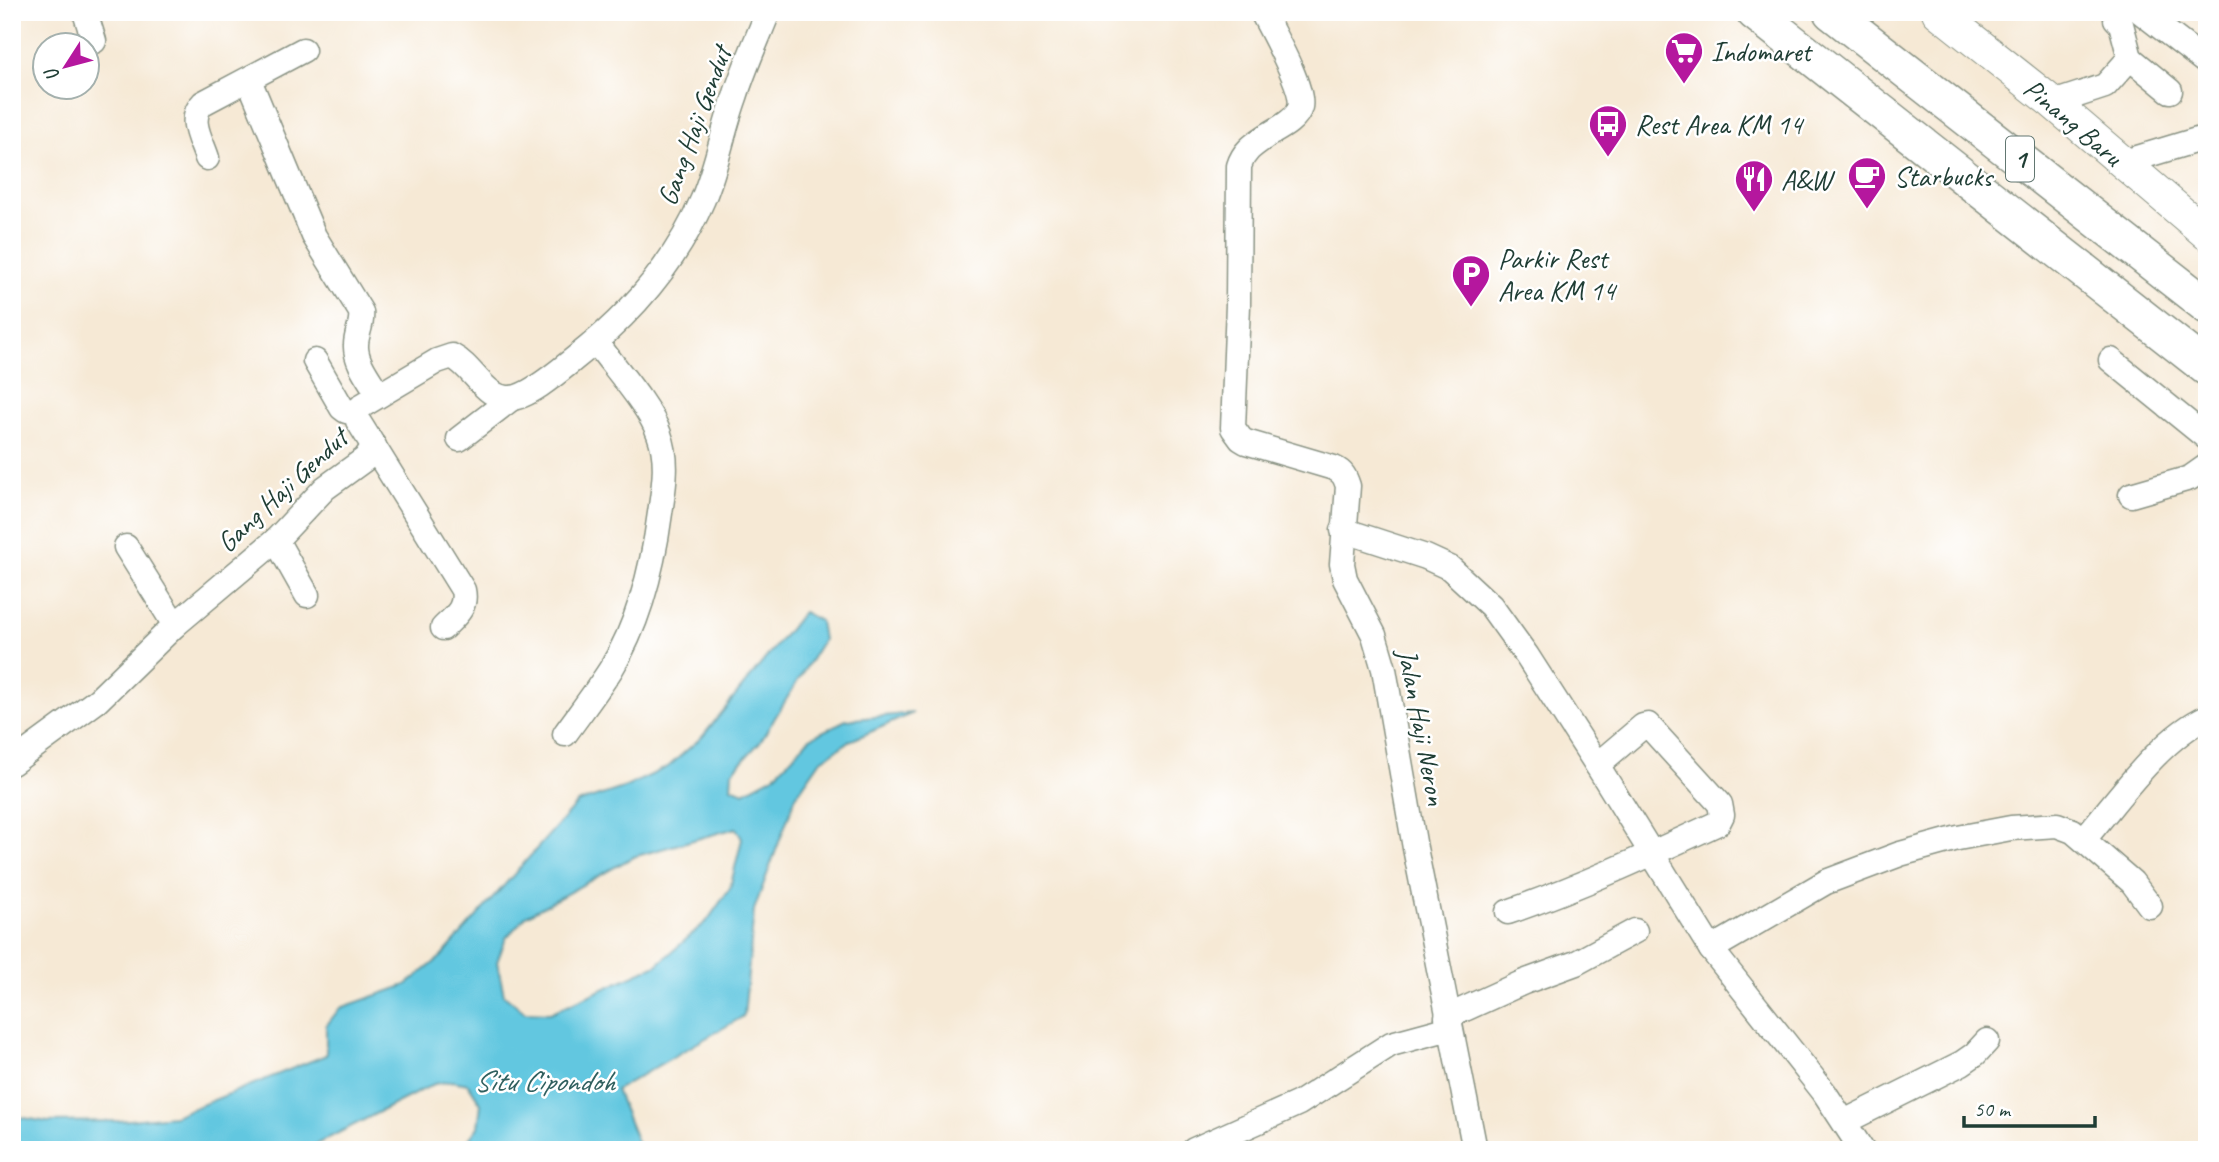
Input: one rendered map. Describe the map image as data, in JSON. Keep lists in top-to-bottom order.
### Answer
{
  "streets": {
    "highway": ["1"],
    "main road": ["Pinang Baru"],
    "street": ["Gang Haji Gendut", "Jalan Haji Neron"]
  },
  "water": ["Situ Cipondoh"],
  "places": {
    "supermarket": ["Indomaret"],
    "bus stop": ["Rest Area KM 14"],
    "cafe": ["Starbucks"],
    "restaurant": ["A&W"],
    "parking": ["Parkir Rest Area KM 14"]
  },
  "scale_bar": "50 m",
  "north": "bottom left"
}
